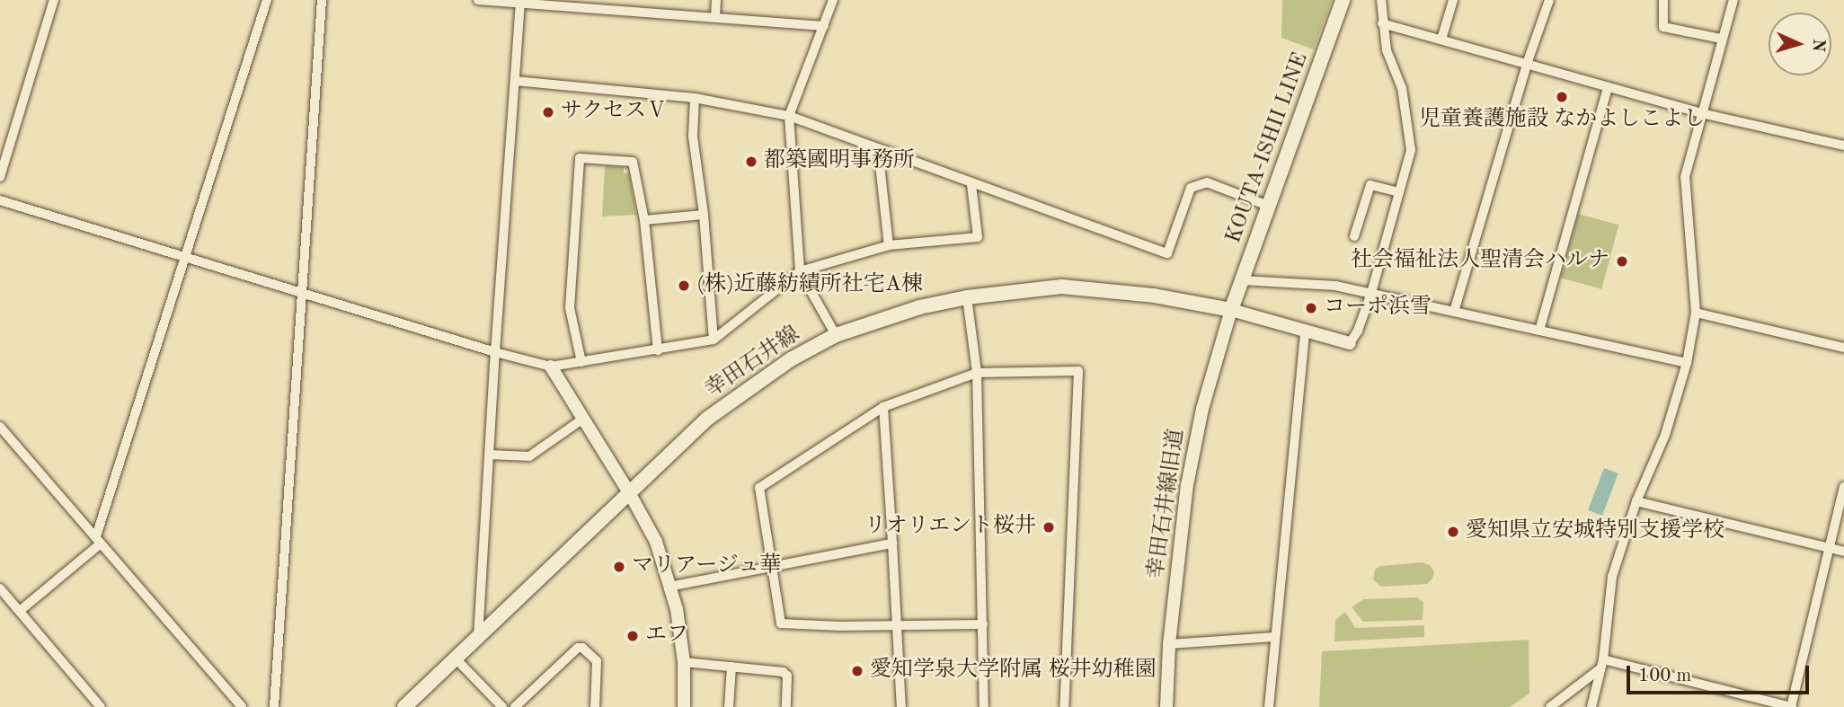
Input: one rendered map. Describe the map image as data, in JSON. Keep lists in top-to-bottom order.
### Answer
{
  "streets": {
    "main road": ["KOUTA-ISHII LINE", "幸田石井線"],
    "street": ["幸田石井線旧道"]
  },
  "crossings": [
    ["KOUTA-ISHII LINE", "幸田石井線"],
    ["KOUTA-ISHII LINE", "幸田石井線旧道"],
    ["幸田石井線", "幸田石井線旧道"]
  ],
  "places": [
    "児童養護施設 なかよしこよし",
    "サクセスⅤ",
    "都築國明事務所",
    "社会福祉法人聖清会ハルナ",
    "(株)近藤紡績所社宅A棟",
    "コーポ浜雪",
    "リオリエント桜井",
    "愛知県立安城特別支援学校",
    "マリアージュ華",
    "エフ",
    "愛知学泉大学附属 桜井幼稚園"
  ],
  "scale_bar": "100 m",
  "north": "right"
}
